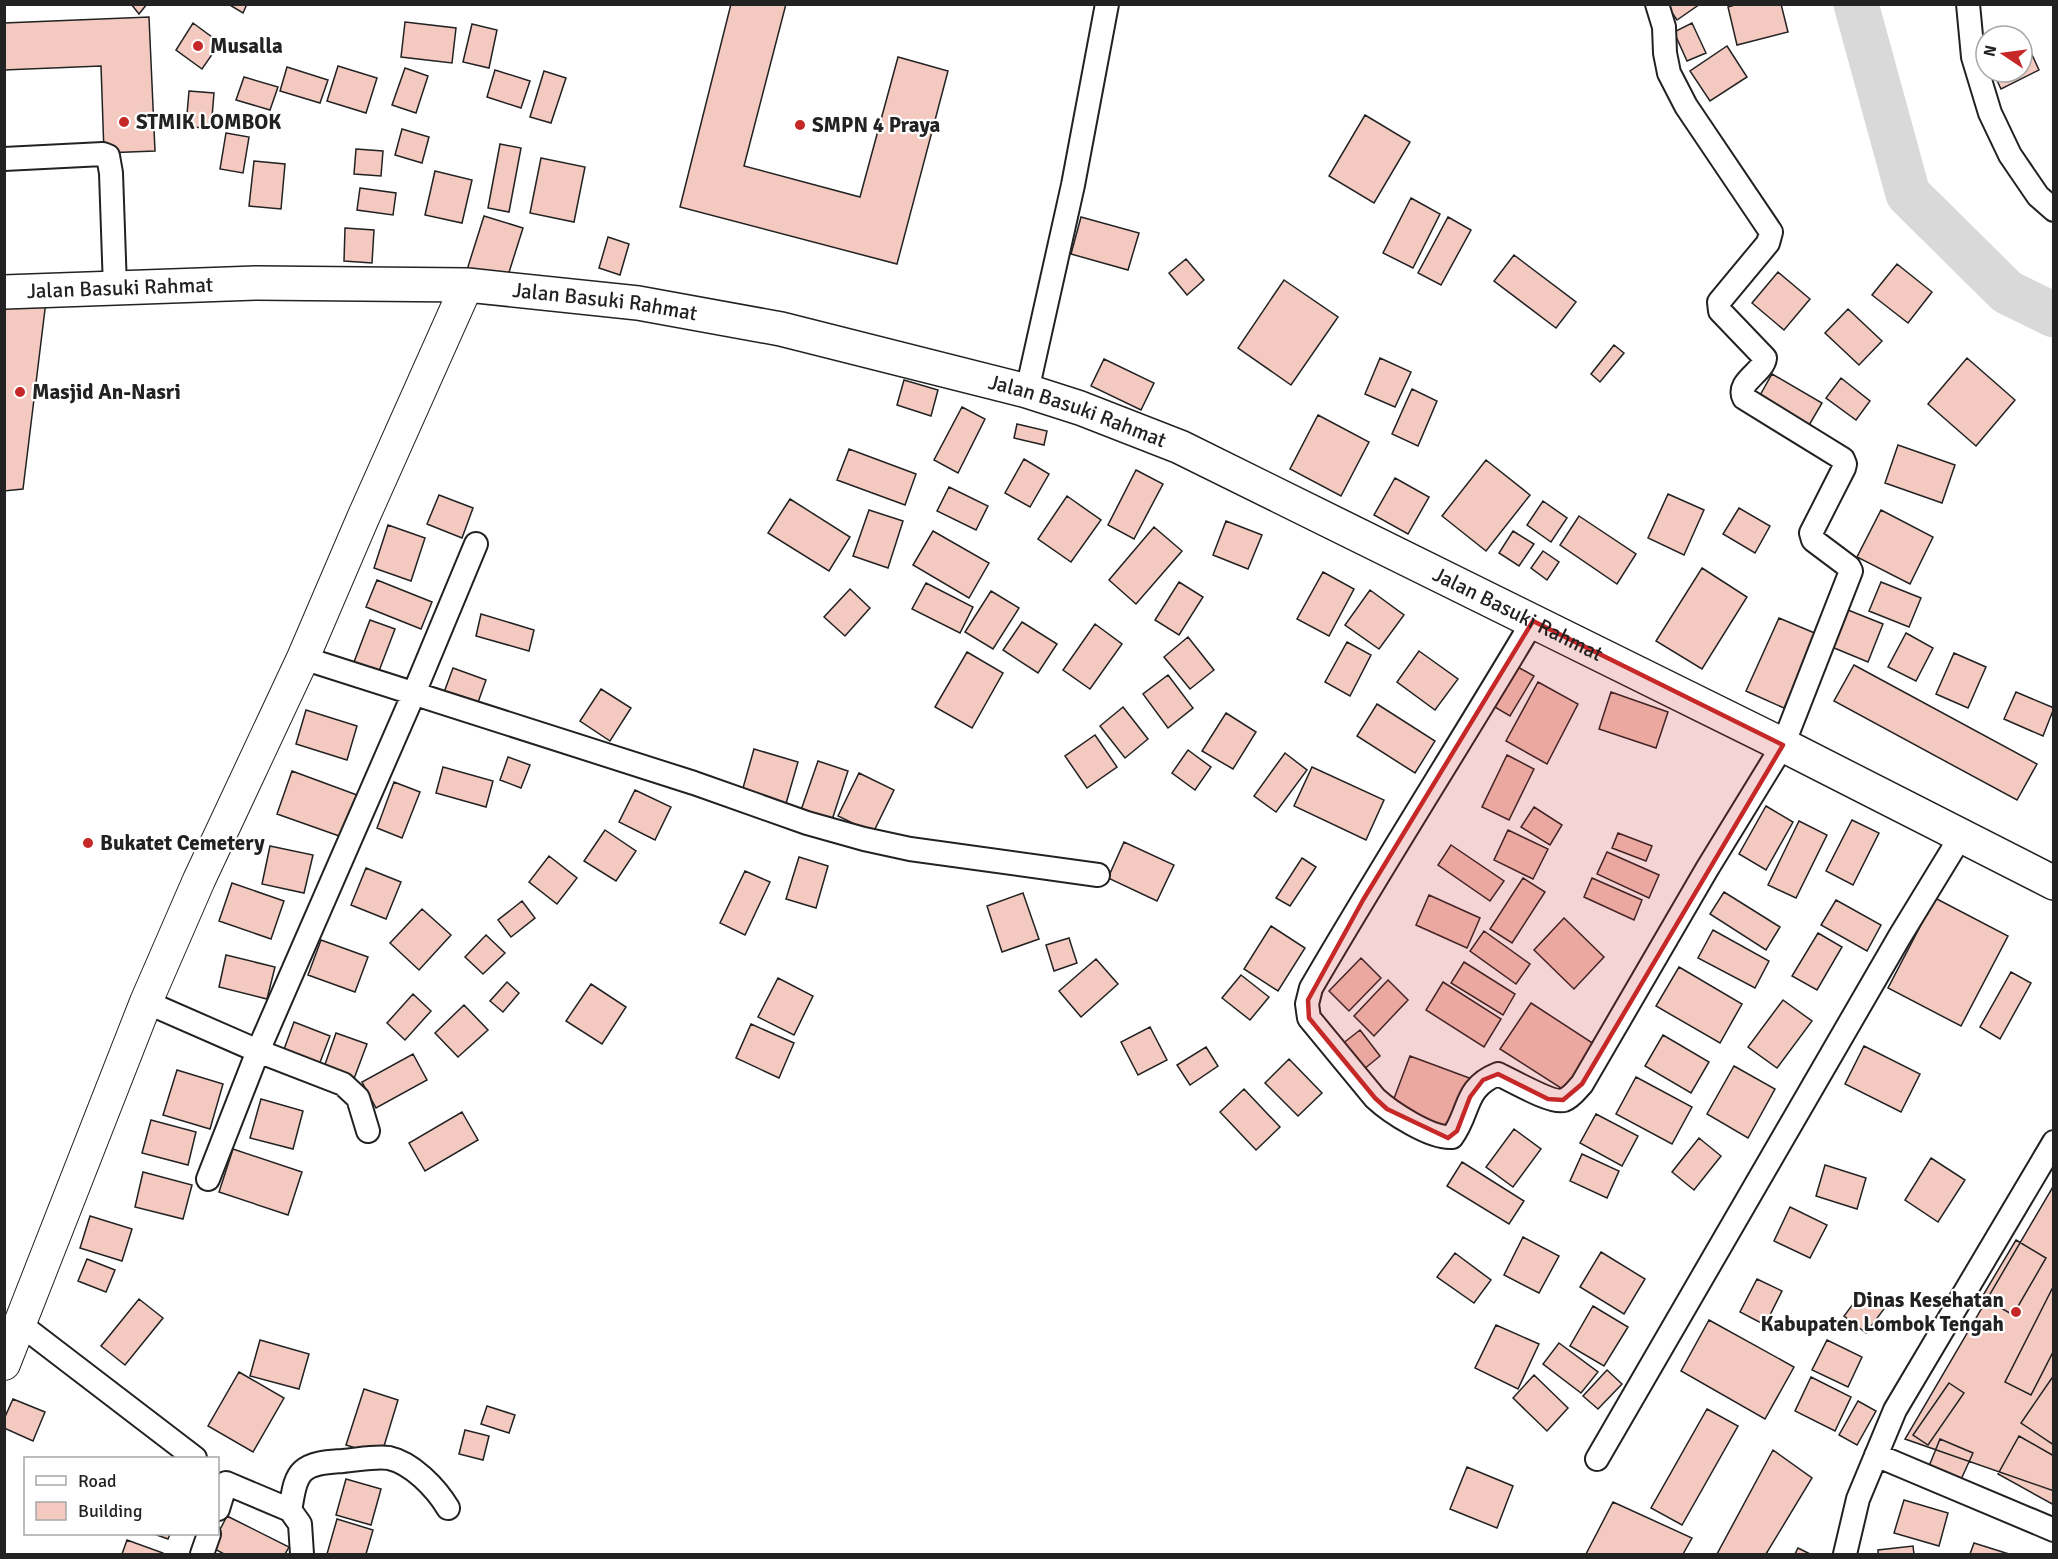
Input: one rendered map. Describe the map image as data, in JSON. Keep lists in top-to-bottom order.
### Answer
{
  "streets": {
    "main road": ["Jalan Basuki Rahmat"]
  },
  "places": [
    "Musalla",
    "STMIK LOMBOK",
    "SMPN 4 Praya",
    "Masjid An-Nasri",
    "Bukatet Cemetery",
    "Dinas Kesehatan Kabupaten Lombok Tengah"
  ],
  "legend": ["Road", "Building"],
  "north": "left"
}
